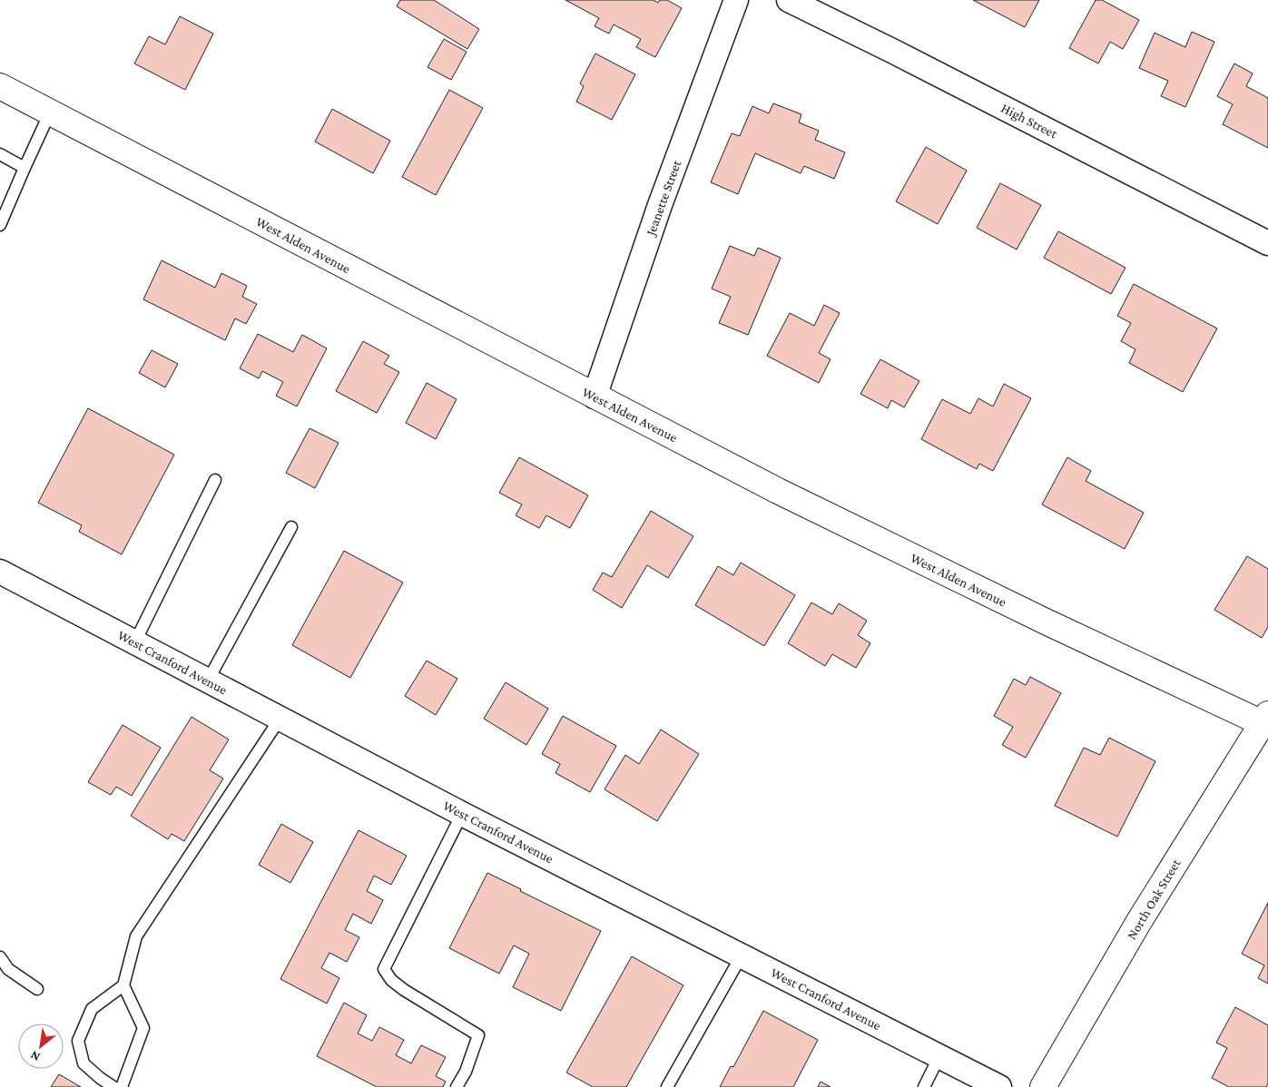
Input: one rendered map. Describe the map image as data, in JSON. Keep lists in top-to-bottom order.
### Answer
{
  "streets": {
    "street": [
      "High Street",
      "Jeanette Street",
      "West Alden Avenue",
      "West Cranford Avenue",
      "North Oak Street"
    ]
  },
  "crossings": [
    ["Jeanette Street", "West Alden Avenue"],
    ["West Alden Avenue", "North Oak Street"]
  ],
  "north": "bottom left"
}
